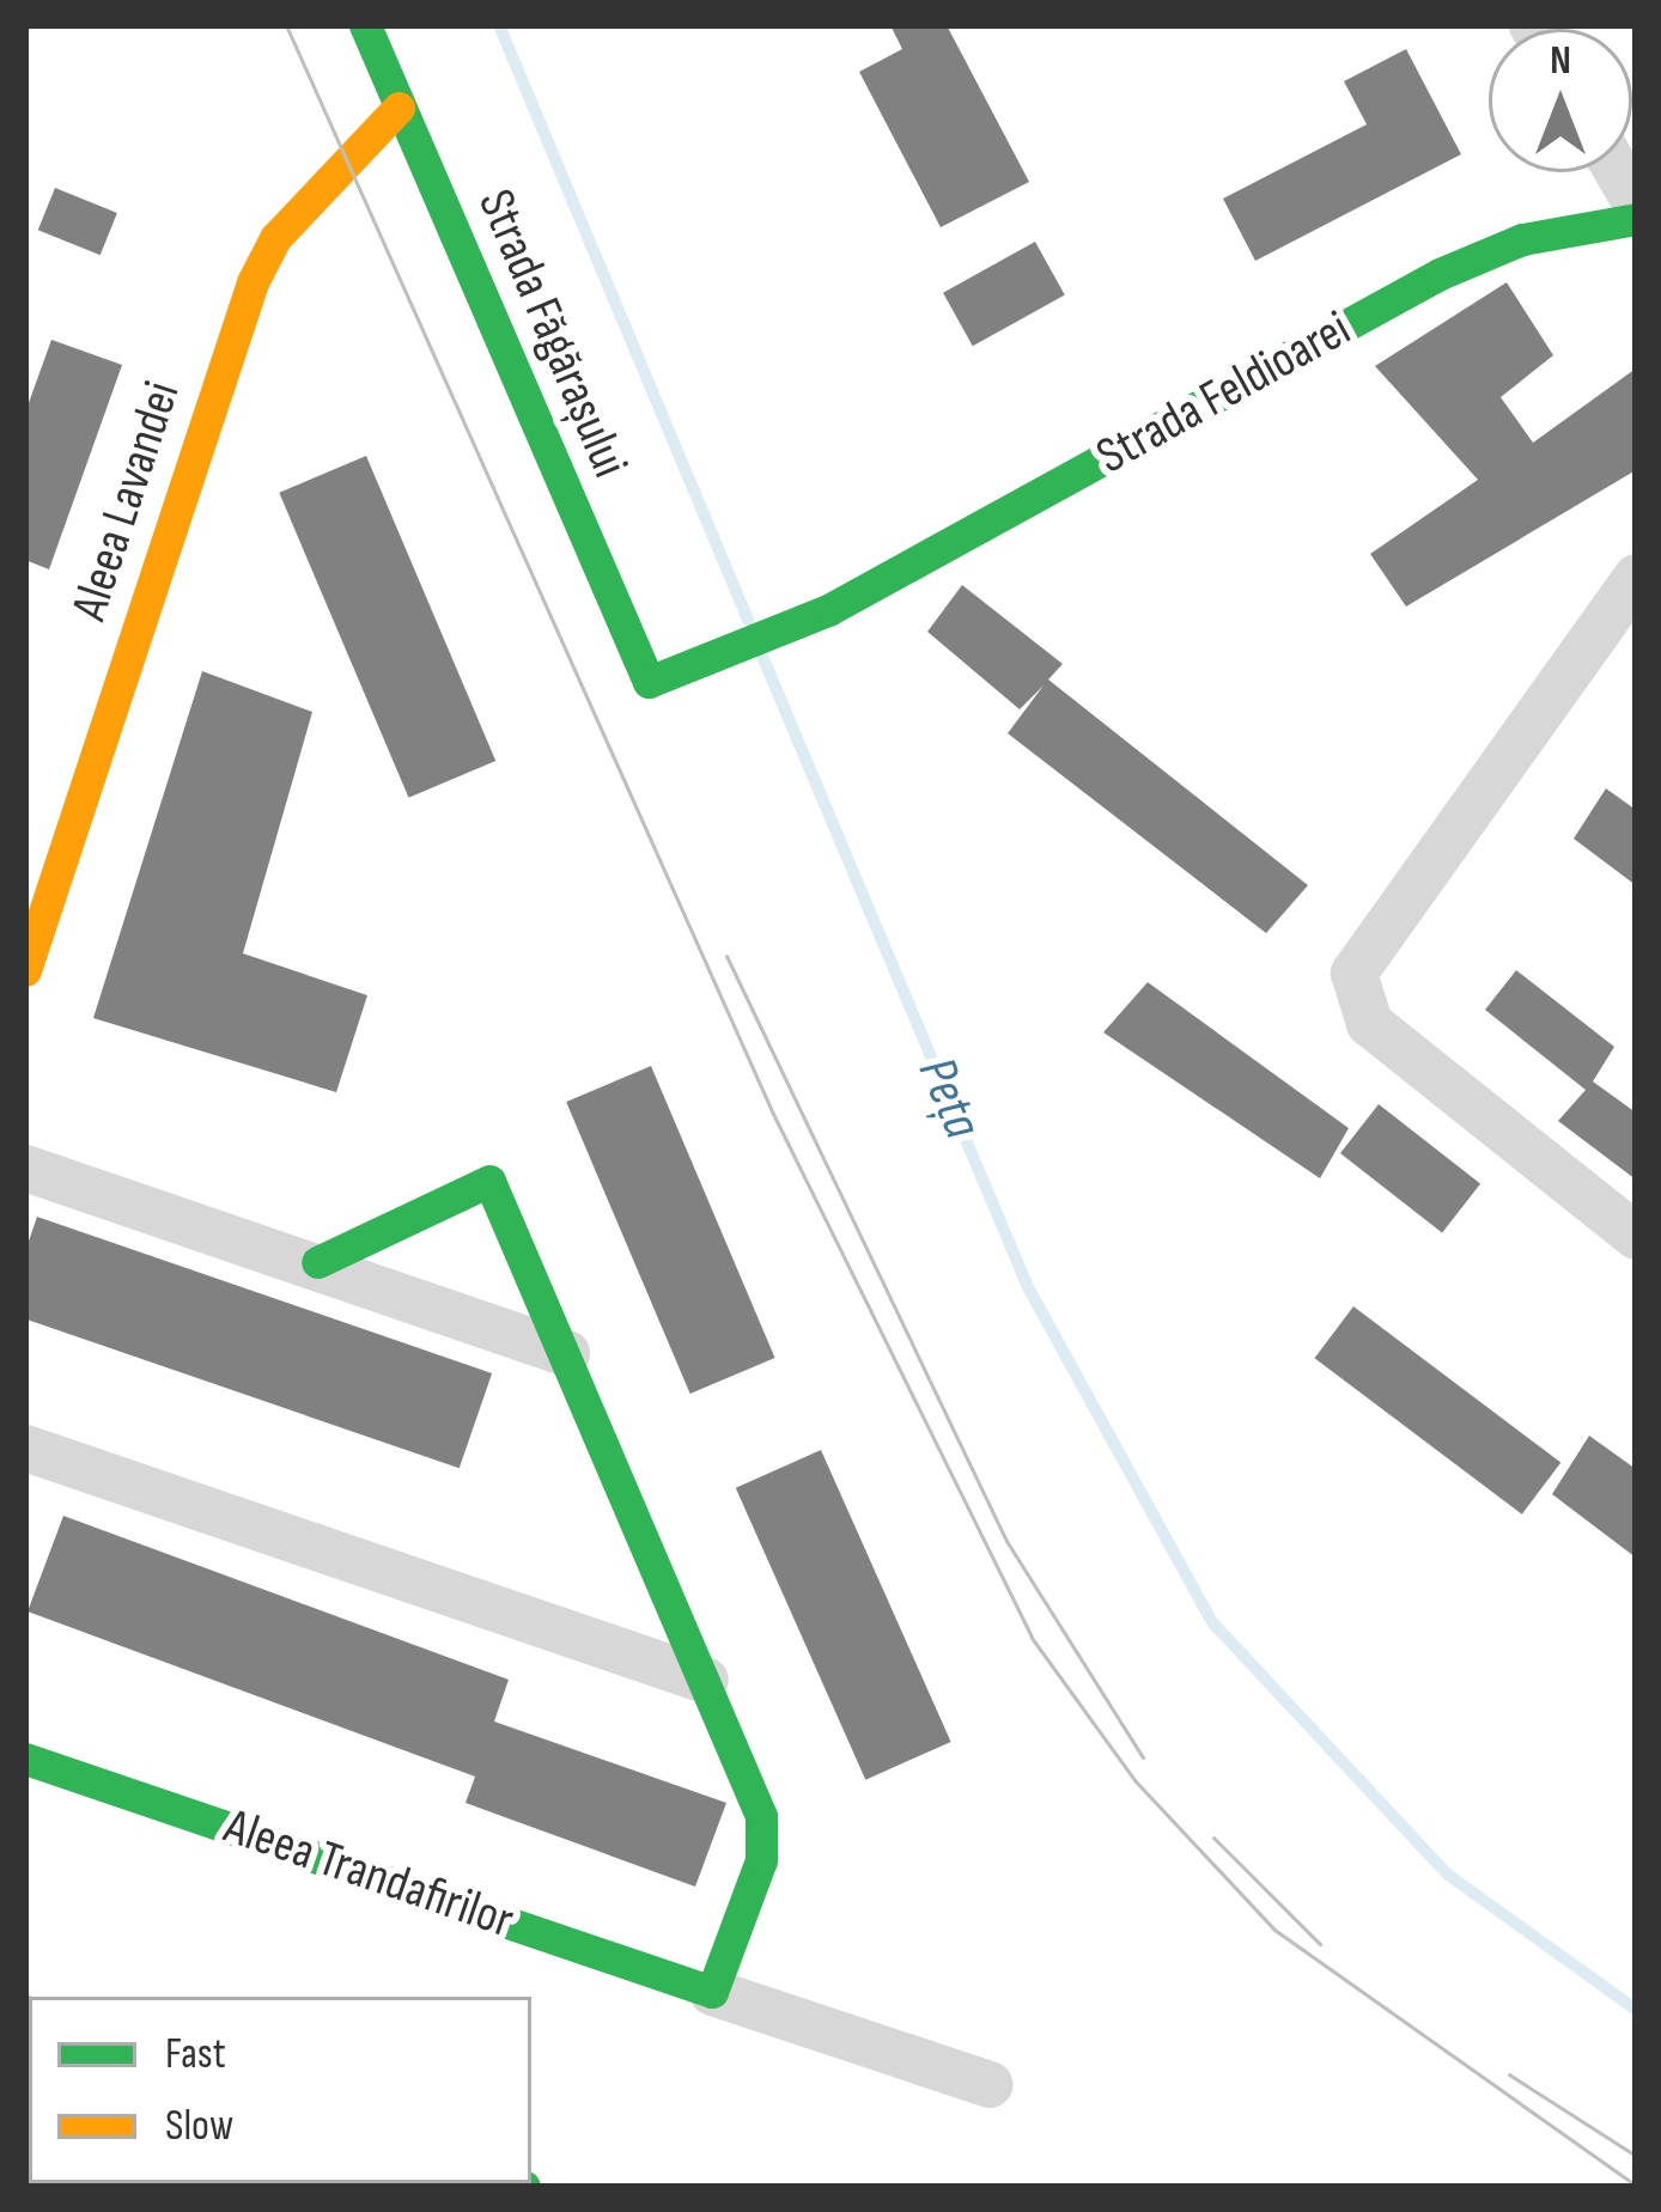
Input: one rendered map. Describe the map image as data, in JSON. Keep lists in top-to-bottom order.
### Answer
{
  "streets": {
    "street": [
      "Strada Făgărașului",
      "Strada Feldioarei",
      "Aleea Lavandei",
      "Aleea Trandafirilor"
    ]
  },
  "crossings": [
    ["Strada Făgărașului", "Strada Feldioarei"],
    ["Strada Făgărașului", "Aleea Lavandei"]
  ],
  "water": ["Peța"],
  "legend": ["Fast", "Slow"],
  "north": "top"
}
